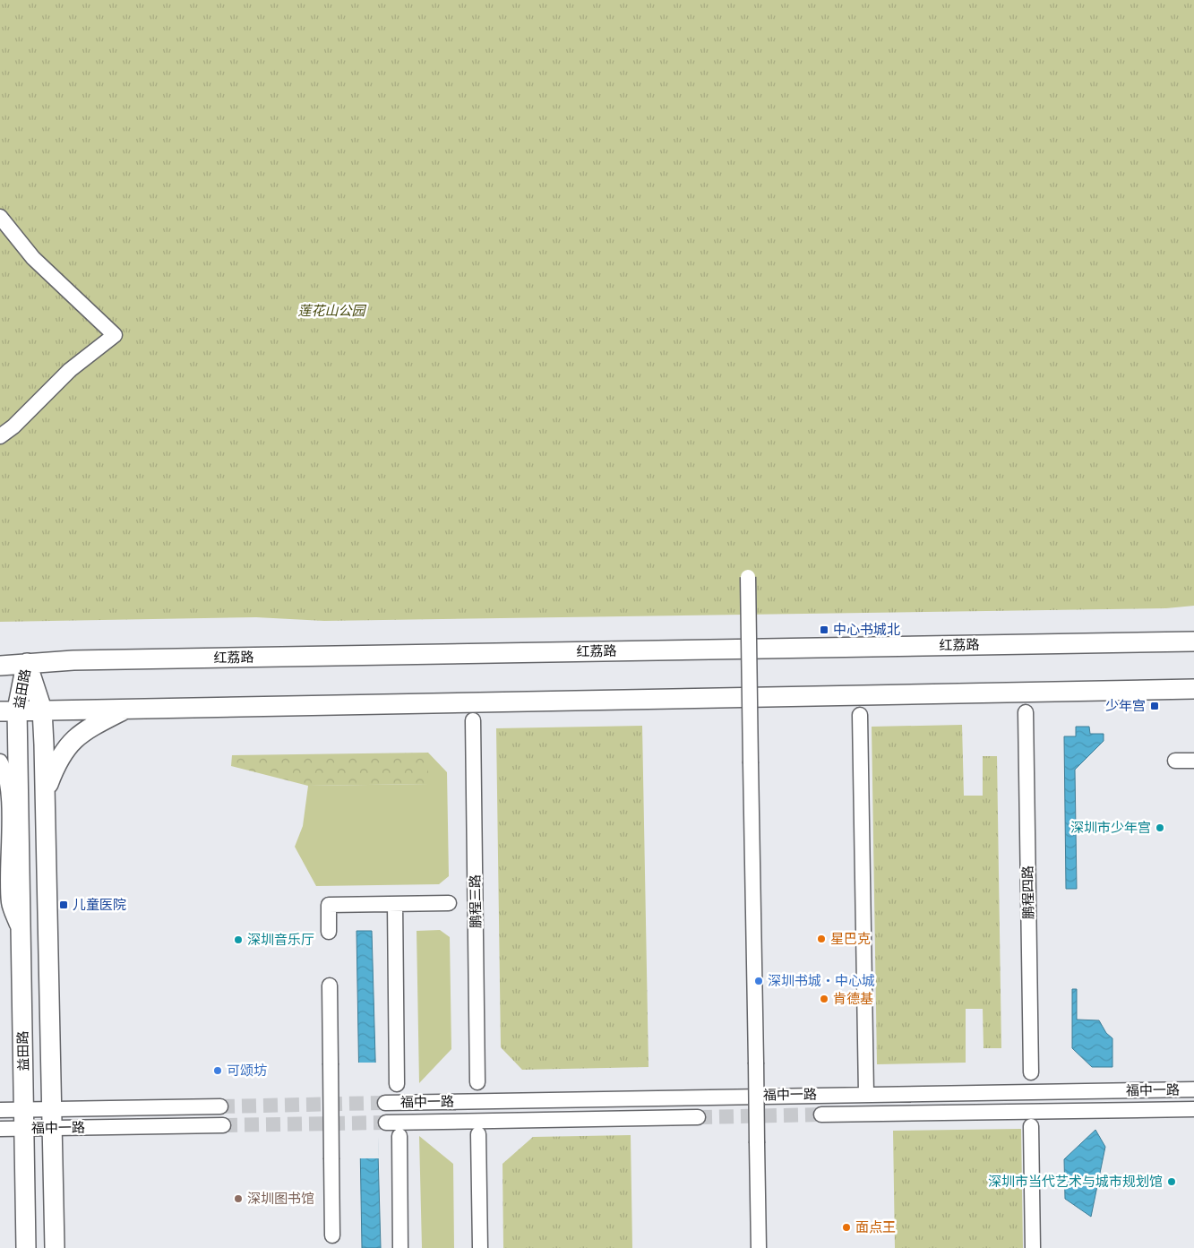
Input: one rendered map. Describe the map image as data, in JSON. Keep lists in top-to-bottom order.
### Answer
{
  "streets": {
    "main road": ["红荔路", "益田路"],
    "street": ["鹏程四路", "鹏程三路", "福中一路"]
  },
  "crossings": [
    ["红荔路", "益田路"],
    ["益田路", "福中一路"]
  ],
  "parks": ["莲花山公园"],
  "places": {
    "transit": ["中心书城北", "少年宫", "儿童医院"],
    "other": [
      "深圳市少年宫",
      "星巴克",
      "深圳音乐厅",
      "深圳书城·中心城",
      "肯德基",
      "可颂坊",
      "深圳市当代艺术与城市规划馆",
      "深圳图书馆",
      "面点王"
    ]
  }
}
